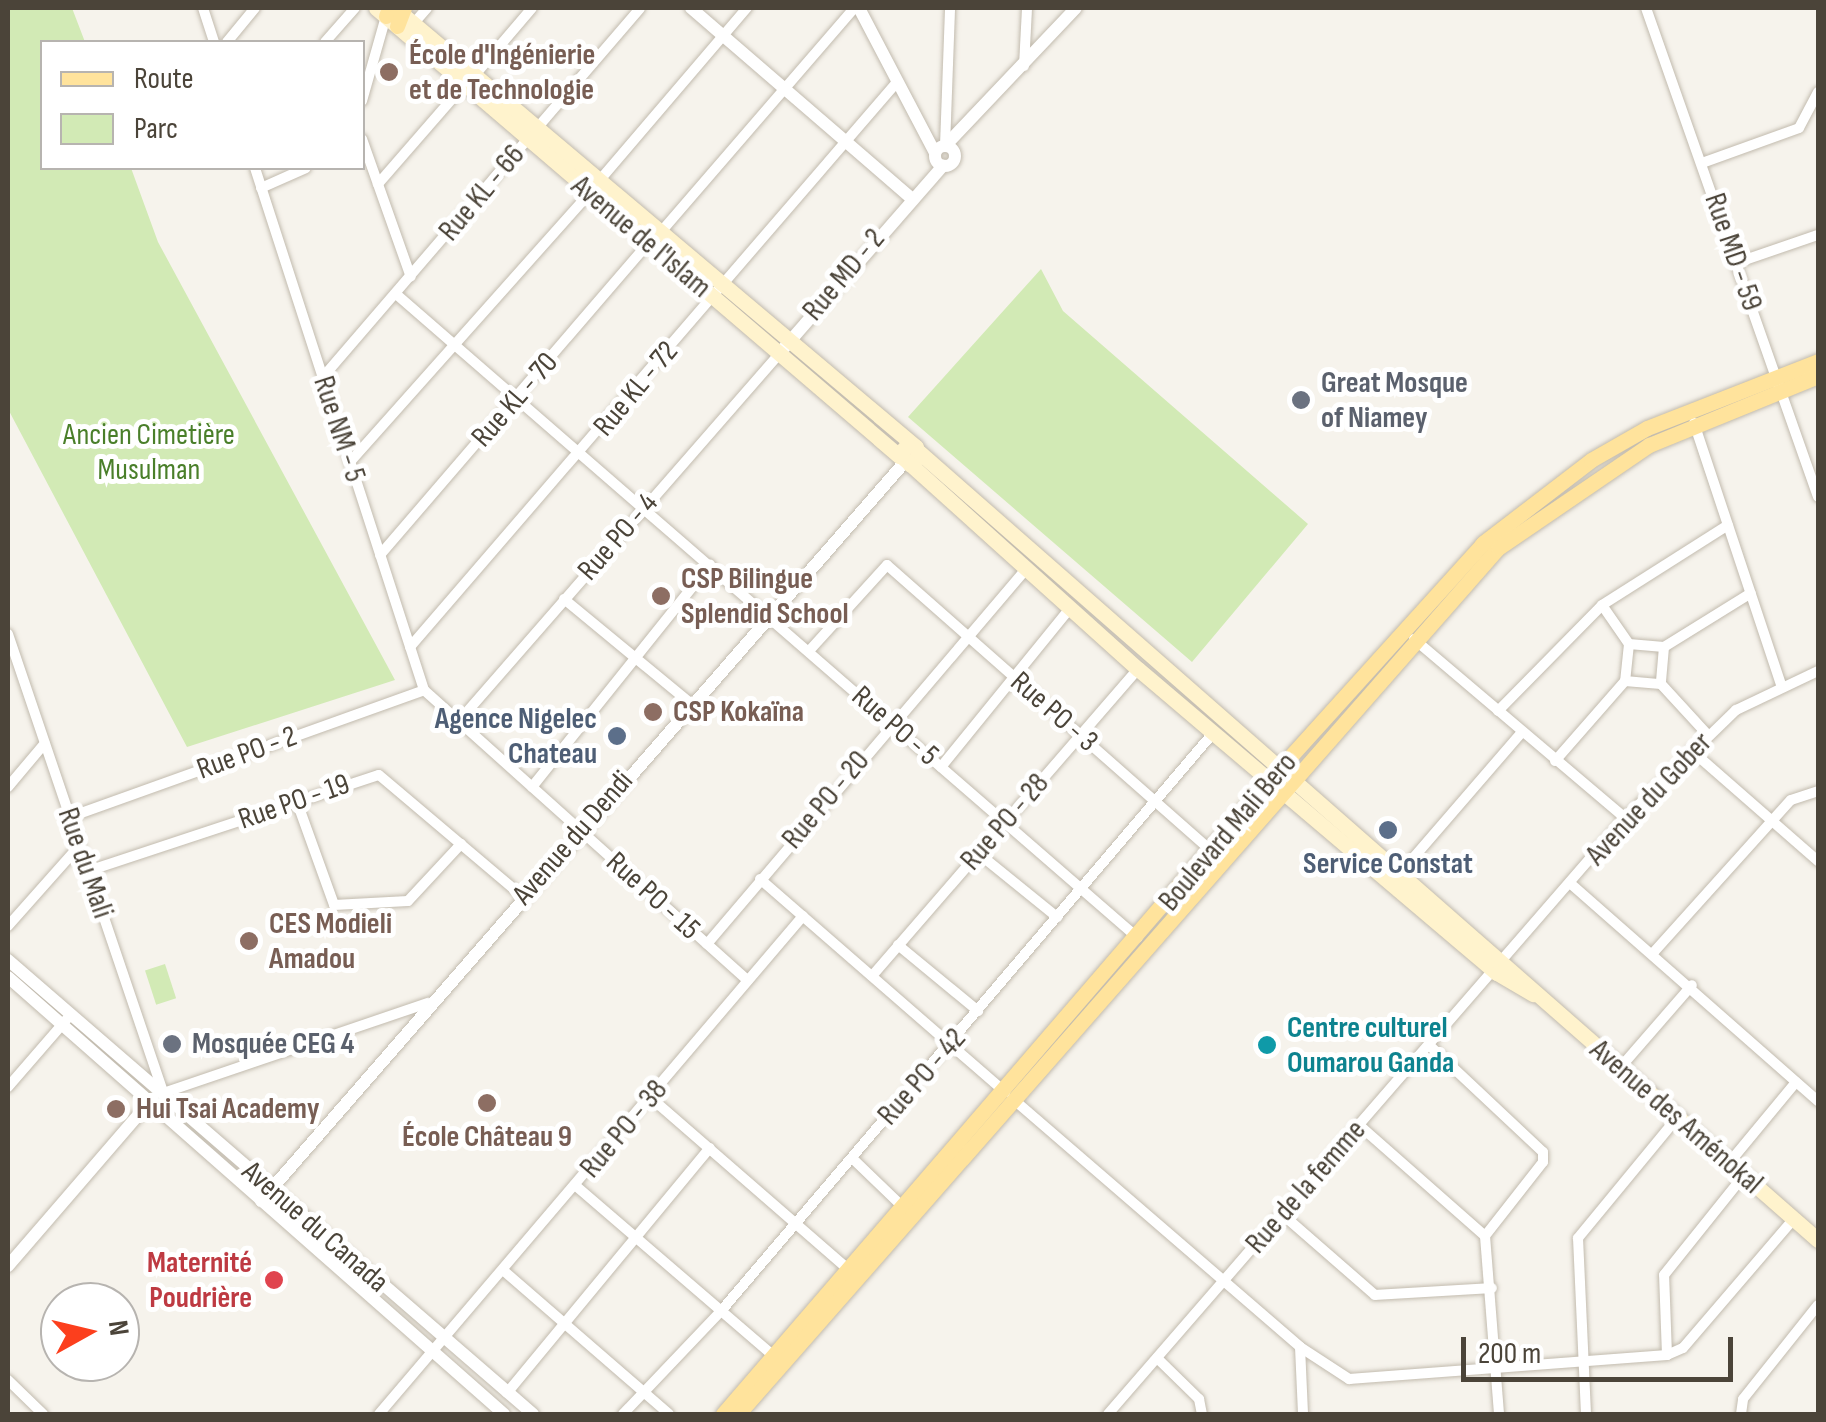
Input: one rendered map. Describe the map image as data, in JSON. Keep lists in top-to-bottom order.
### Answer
{
  "streets": {
    "main road": ["Avenue de l'Islam", "Boulevard Mali Bero", "Avenue des Aménokal"],
    "street": [
      "Rue KL - 66",
      "Rue MD - 59",
      "Rue MD - 2",
      "Rue KL - 72",
      "Rue KL - 70",
      "Rue NM - 5",
      "Rue PO - 4",
      "Rue PO - 3",
      "Rue PO - 5",
      "Rue PO - 2",
      "Avenue du Gober",
      "Rue PO - 20",
      "Rue PO - 19",
      "Rue PO - 28",
      "Avenue du Dendi",
      "Rue du Mali",
      "Rue PO - 15",
      "Rue PO - 42",
      "Rue PO - 38",
      "Rue de la femme",
      "Avenue du Canada"
    ]
  },
  "crossings": [
    ["Rue KL - 66", "Avenue de l'Islam"],
    ["Rue KL - 66", "Rue NM - 5"],
    ["Rue KL - 66", "Rue PO - 5"],
    ["Avenue de l'Islam", "Rue MD - 2"],
    ["Avenue de l'Islam", "Rue KL - 72"],
    ["Avenue de l'Islam", "Rue KL - 70"],
    ["Avenue de l'Islam", "Rue PO - 4"],
    ["Avenue de l'Islam", "Rue PO - 20"],
    ["Avenue de l'Islam", "Rue PO - 28"],
    ["Avenue de l'Islam", "Boulevard Mali Bero"],
    ["Avenue de l'Islam", "Avenue du Dendi"],
    ["Avenue de l'Islam", "Rue PO - 42"],
    ["Avenue de l'Islam", "Avenue des Aménokal"],
    ["Rue MD - 59", "Boulevard Mali Bero"],
    ["Rue MD - 2", "Rue PO - 4"],
    ["Rue KL - 72", "Rue NM - 5"],
    ["Rue KL - 72", "Rue PO - 5"],
    ["Rue KL - 70", "Rue NM - 5"],
    ["Rue KL - 70", "Rue PO - 5"],
    ["Rue NM - 5", "Rue PO - 2"],
    ["Rue NM - 5", "Rue PO - 15"],
    ["Rue PO - 4", "Rue PO - 5"],
    ["Rue PO - 4", "Rue PO - 15"],
    ["Rue PO - 3", "Rue PO - 5"],
    ["Rue PO - 3", "Rue PO - 20"],
    ["Rue PO - 3", "Rue PO - 28"],
    ["Rue PO - 3", "Boulevard Mali Bero"],
    ["Rue PO - 3", "Rue PO - 42"],
    ["Rue PO - 5", "Rue PO - 20"],
    ["Rue PO - 5", "Rue PO - 28"],
    ["Rue PO - 5", "Boulevard Mali Bero"],
    ["Rue PO - 5", "Avenue du Dendi"],
    ["Rue PO - 5", "Rue PO - 42"],
    ["Rue PO - 2", "Rue du Mali"],
    ["Rue PO - 2", "Rue PO - 15"],
    ["Avenue du Gober", "Avenue des Aménokal"],
    ["Avenue du Gober", "Rue de la femme"],
    ["Rue PO - 20", "Rue PO - 15"],
    ["Rue PO - 19", "Avenue du Dendi"],
    ["Rue PO - 19", "Rue du Mali"],
    ["Boulevard Mali Bero", "Avenue des Aménokal"],
    ["Avenue du Dendi", "Rue PO - 15"],
    ["Avenue du Dendi", "Avenue du Canada"],
    ["Rue du Mali", "Avenue du Canada"],
    ["Rue PO - 15", "Rue PO - 38"],
    ["Avenue des Aménokal", "Rue de la femme"],
    ["Rue PO - 38", "Avenue du Canada"]
  ],
  "parks": ["Ancien Cimetière Musulman"],
  "places": [
    "École d'Ingénierie et de Technologie",
    "Great Mosque of Niamey",
    "CSP Bilingue Splendid School",
    "CSP Kokaïna",
    "Agence Nigelec Chateau",
    "Service Constat",
    "CES Modieli Amadou",
    "Mosquée CEG 4",
    "Centre culturel Oumarou Ganda",
    "École Château 9",
    "Hui Tsai Academy",
    "Maternité Poudrière"
  ],
  "legend": ["Route", "Parc"],
  "scale_bar": "200 m",
  "north": "right"
}
